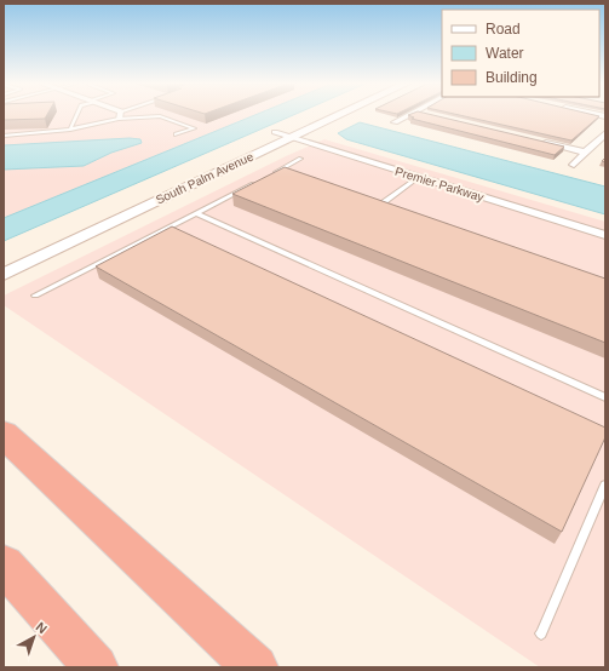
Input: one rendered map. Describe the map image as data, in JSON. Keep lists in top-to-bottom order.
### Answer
{
  "streets": {
    "main road": ["South Palm Avenue"],
    "street": ["Premier Parkway"]
  },
  "crossings": [
    ["South Palm Avenue", "Premier Parkway"]
  ],
  "legend": ["Road", "Water", "Building"],
  "north": "top right"
}
